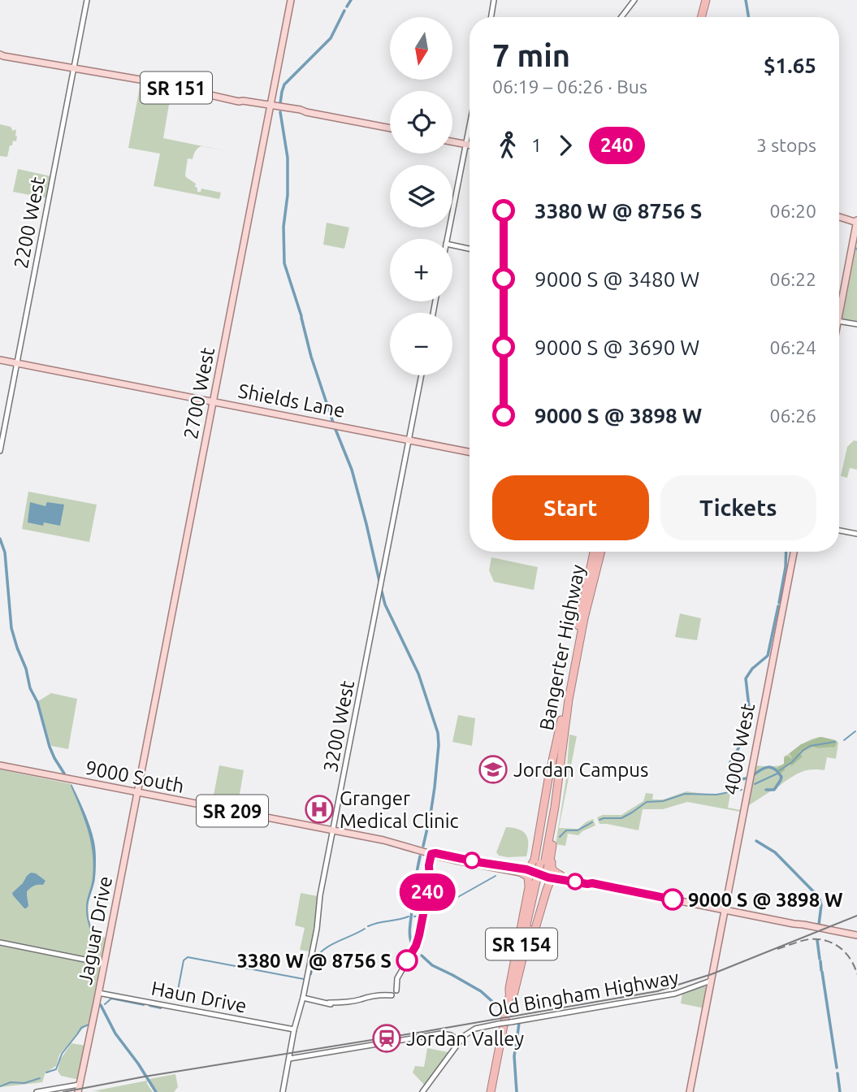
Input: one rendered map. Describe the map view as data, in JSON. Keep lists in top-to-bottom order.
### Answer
{
  "streets": {
    "highway": ["Bangerter Highway", "SR 154"],
    "main road": [
      "SR 151",
      "2700 West",
      "Shields Lane",
      "4000 West",
      "9000 South",
      "SR 209",
      "Jaguar Drive"
    ],
    "street": [
      "2200 West",
      "3200 West",
      "Old Bingham Highway",
      "Haun Drive"
    ]
  },
  "crossings": [
    ["SR 151", "2200 West"],
    ["SR 151", "2700 West"],
    ["2200 West", "Shields Lane"],
    ["2700 West", "Shields Lane"],
    ["2700 West", "9000 South"],
    ["2700 West", "Jaguar Drive"],
    ["Shields Lane", "3200 West"],
    ["Bangerter Highway", "9000 South"],
    ["3200 West", "9000 South"],
    ["3200 West", "Haun Drive"],
    ["4000 West", "9000 South"],
    ["4000 West", "Old Bingham Highway"],
    ["9000 South", "Jaguar Drive"],
    ["Jaguar Drive", "Haun Drive"]
  ],
  "places": {
    "school or university": ["Jordan Campus"],
    "hospital": ["Granger Medical Clinic"],
    "other": ["9000 S @ 3898 W", "3380 W @ 8756 S"],
    "station": ["Jordan Valley"]
  },
  "lines": ["bus line 240"],
  "north": "bottom",
  "page": {
    "on_map": "240",
    "map_buttons": ["+", "−"],
    "heading": ["7 min", "06:19 – 06:26 · Bus", "$1.65"],
    "legs": ["1", "240", "3 stops"],
    "list": [
      {
        "name": "3380 W @ 8756 S",
        "value": "06:20"
      },
      {
        "name": "9000 S @ 3480 W",
        "value": "06:22"
      },
      {
        "name": "9000 S @ 3690 W",
        "value": "06:24"
      },
      {
        "name": "9000 S @ 3898 W",
        "value": "06:26"
      }
    ],
    "buttons": ["Start", "Tickets"]
  }
}
